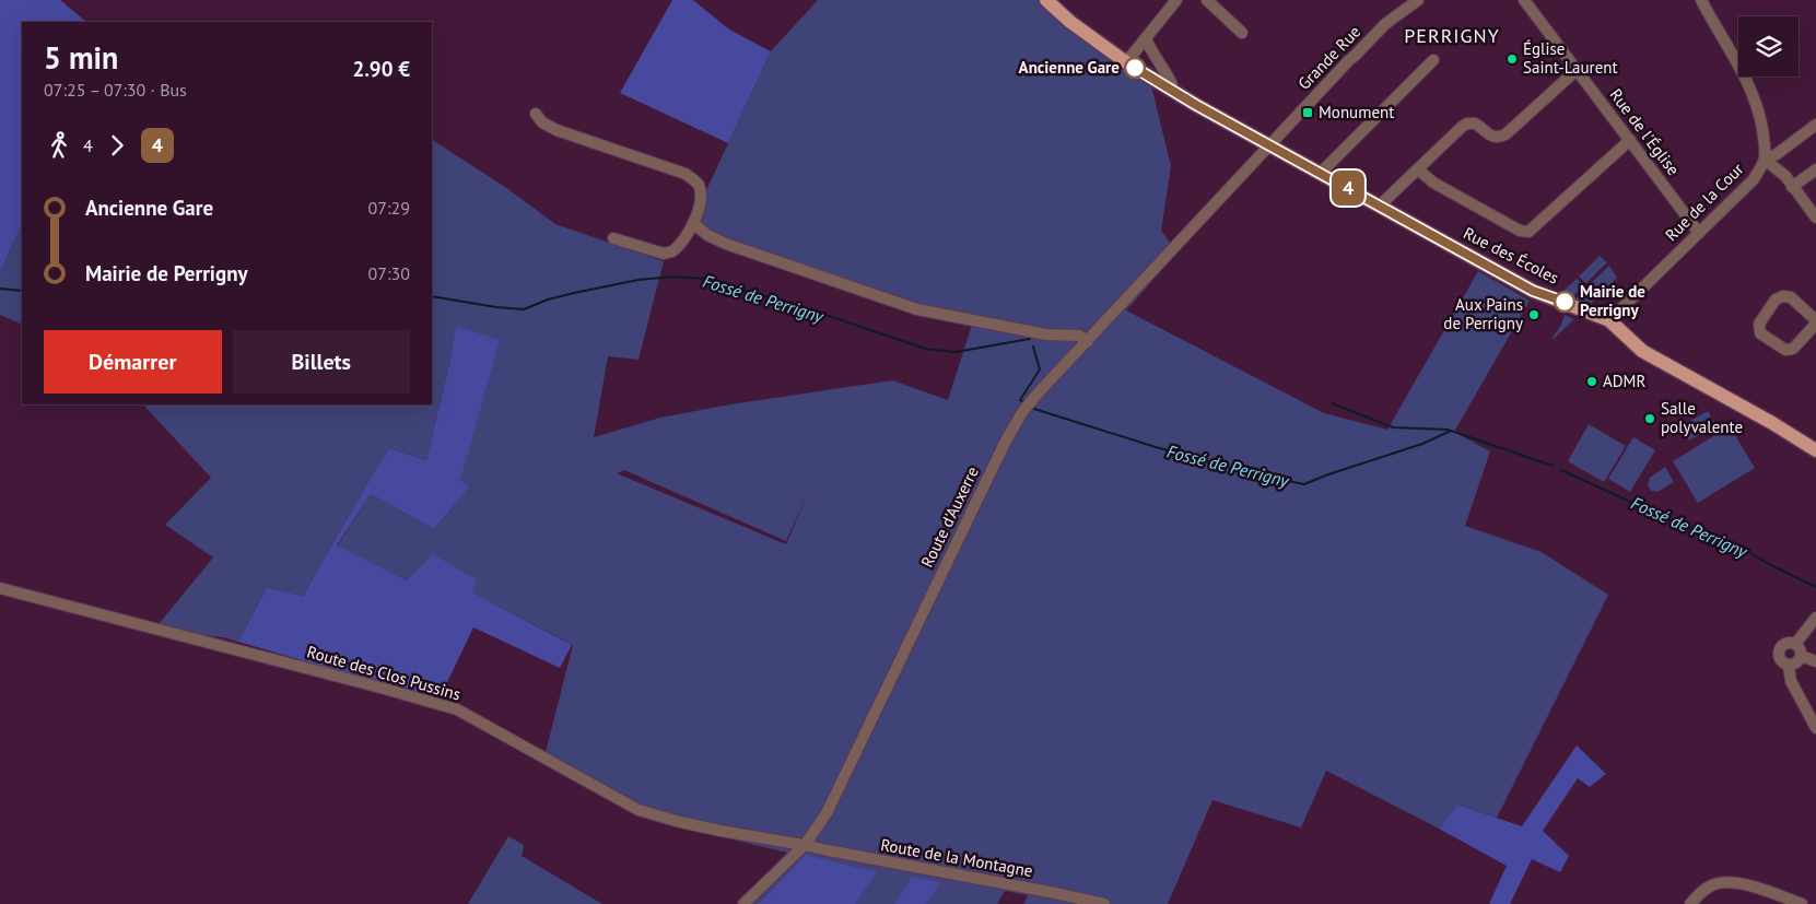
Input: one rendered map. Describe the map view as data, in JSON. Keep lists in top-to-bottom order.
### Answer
{
  "streets": {
    "main road": ["Rue des Écoles"],
    "street": [
      "Grande Rue",
      "Rue de l'Église",
      "Rue de la Cour",
      "Route d'Auxerre",
      "Route des Clos Pussins",
      "Route de la Montagne"
    ]
  },
  "crossings": [
    ["Grande Rue", "Rue des Écoles"],
    ["Grande Rue", "Route d'Auxerre"],
    ["Rue de l'Église", "Rue de la Cour"],
    ["Rue de la Cour", "Rue des Écoles"],
    ["Route d'Auxerre", "Route des Clos Pussins"],
    ["Route d'Auxerre", "Route de la Montagne"],
    ["Route des Clos Pussins", "Route de la Montagne"]
  ],
  "districts": ["PERRIGNY"],
  "water": ["Fossé de Perrigny"],
  "places": {
    "other": [
      "Église Saint-Laurent",
      "Ancienne Gare",
      "Mairie de Perrigny",
      "Aux Pains de Perrigny",
      "ADMR",
      "Salle polyvalente"
    ],
    "transit": ["Monument"]
  },
  "lines": ["bus line 4"],
  "page": {
    "on_map": "4",
    "heading": ["5 min", "07:25 – 07:30 · Bus", "2.90 €"],
    "legs": ["4", "4"],
    "list": [
      {
        "name": "Ancienne Gare",
        "value": "07:29"
      },
      {
        "name": "Mairie de Perrigny",
        "value": "07:30"
      }
    ],
    "buttons": ["Démarrer", "Billets"]
  }
}
